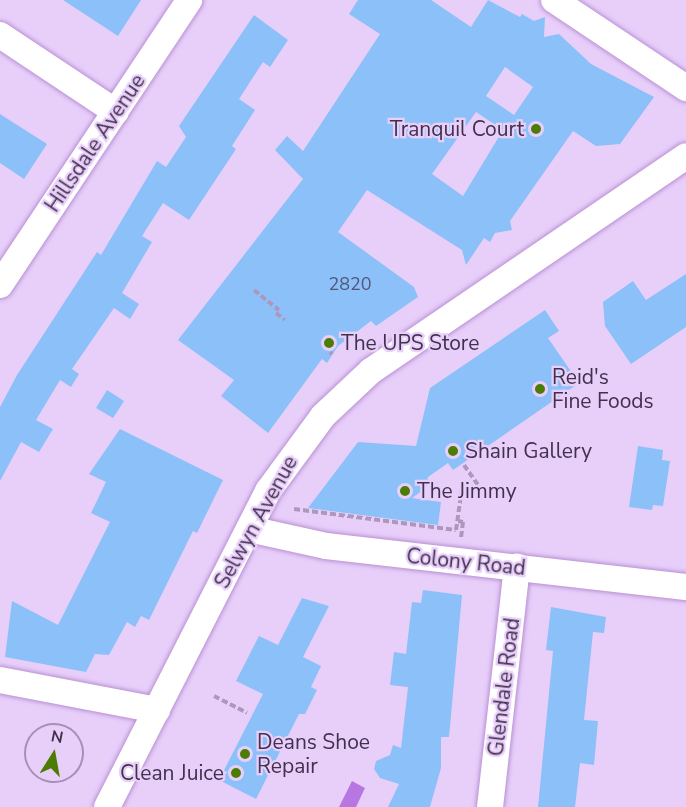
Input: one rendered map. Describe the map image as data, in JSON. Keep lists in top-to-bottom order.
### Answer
{
  "streets": {
    "street": [
      "Hillsdale Avenue",
      "Selwyn Avenue",
      "Colony Road",
      "Glendale Road"
    ]
  },
  "crossings": [
    ["Selwyn Avenue", "Colony Road"],
    ["Colony Road", "Glendale Road"]
  ],
  "places": [
    "Tranquil Court",
    "The UPS Store",
    "Reid's Fine Foods",
    "Shain Gallery",
    "The Jimmy",
    "Deans Shoe Repair",
    "Clean Juice"
  ],
  "house_numbers": ["2820"],
  "north": "top"
}
